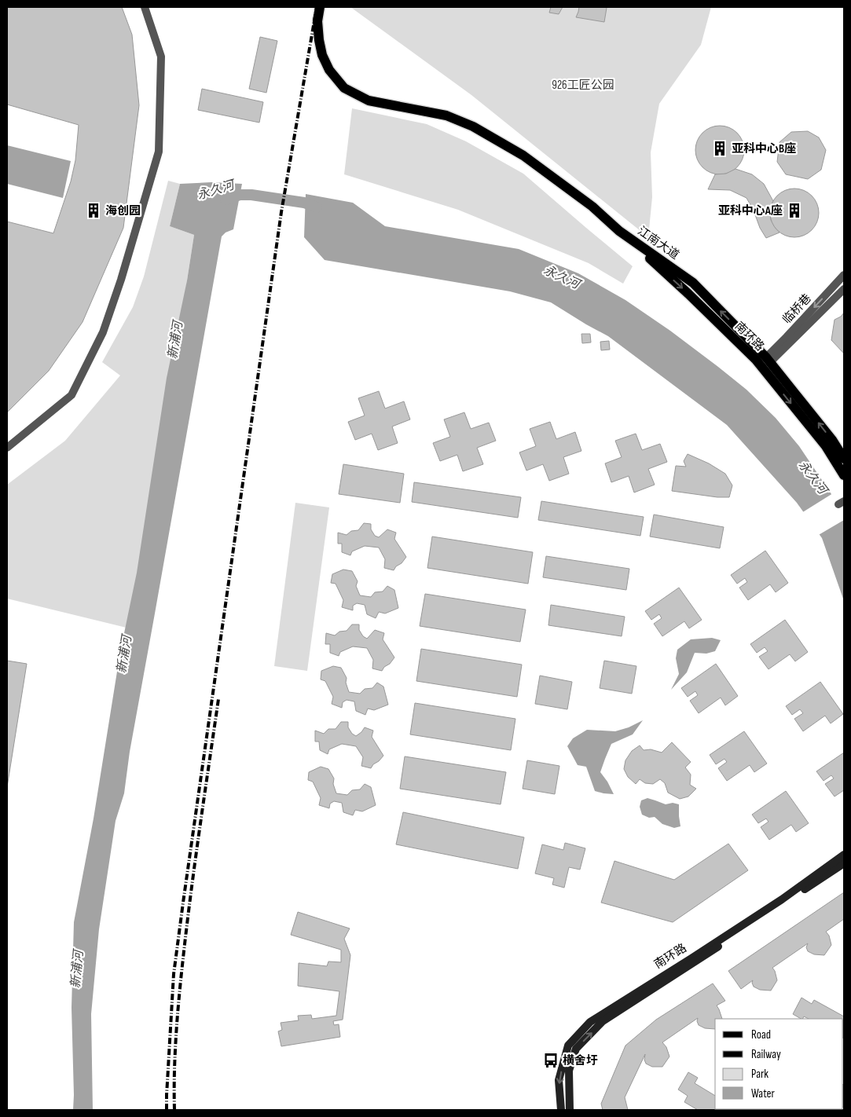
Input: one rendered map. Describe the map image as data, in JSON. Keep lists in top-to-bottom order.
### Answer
{
  "streets": {
    "main road": ["江南大道", "南环路"],
    "street": ["临桥巷"]
  },
  "crossings": [
    ["江南大道", "临桥巷"],
    ["江南大道", "南环路"]
  ],
  "one_way": ["江南大道"],
  "water": ["永久河", "新浦河"],
  "parks": ["926工匠公园"],
  "places": {
    "building": ["亚科中心B座", "海创园", "亚科中心A座"],
    "bus stop": ["横舍圩"]
  },
  "legend": [
    "Road",
    "Railway",
    "Park",
    "Water"
  ]
}
